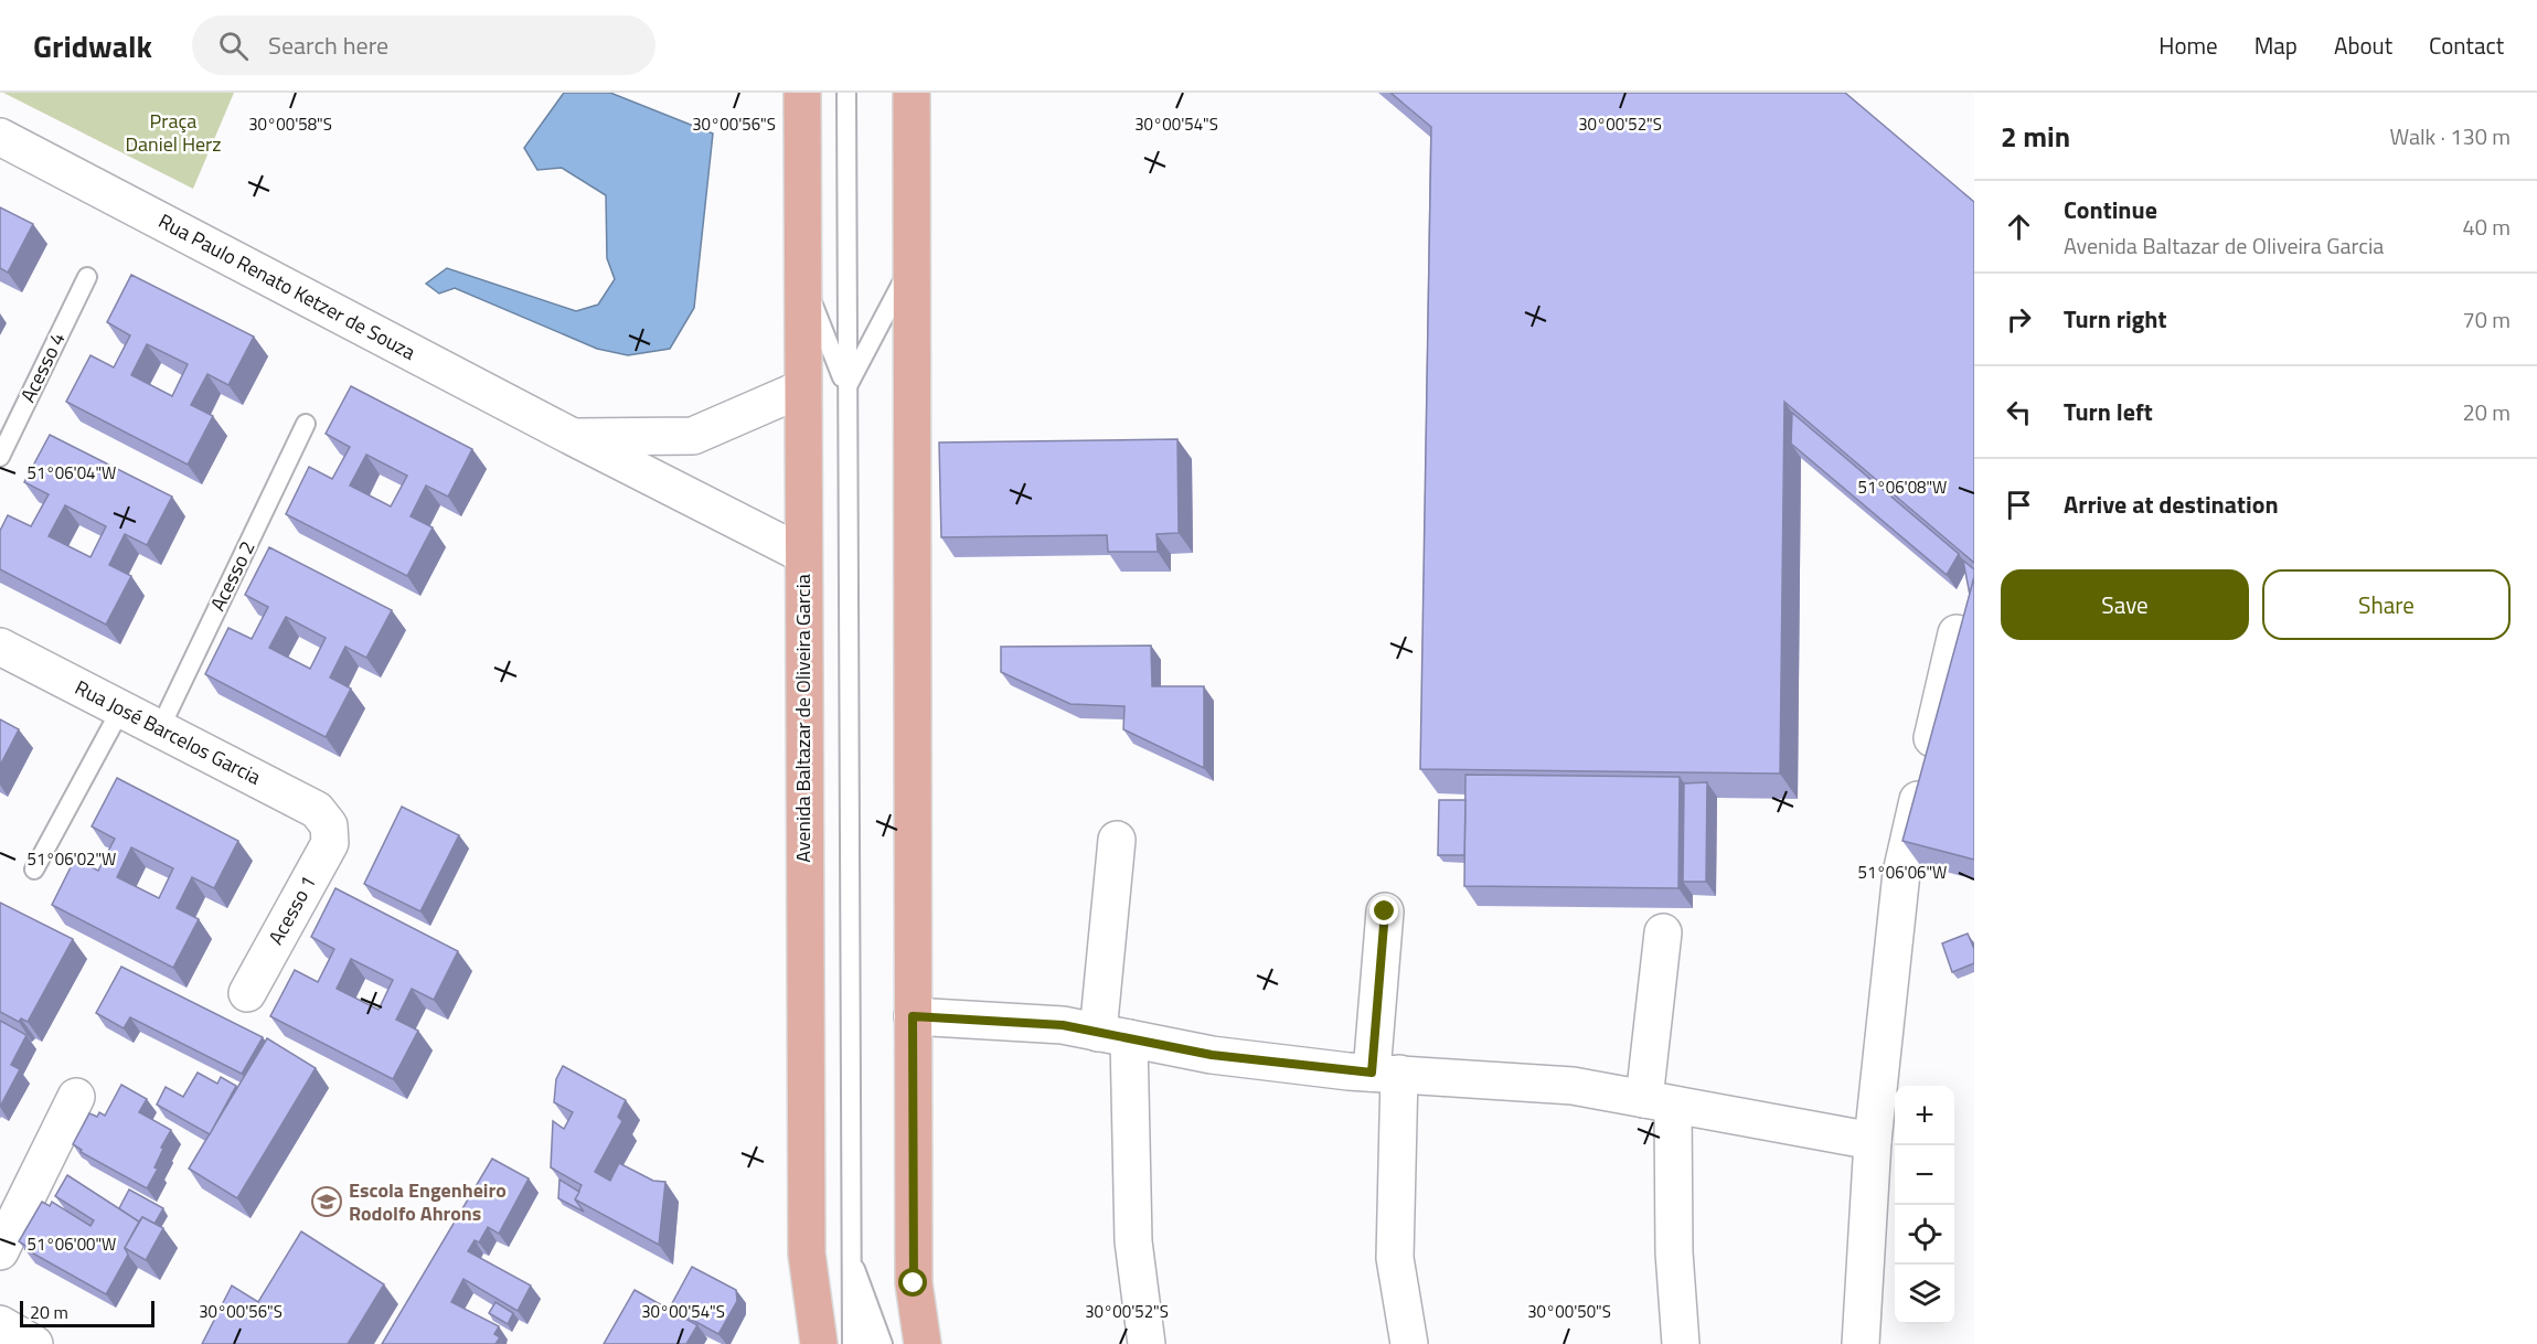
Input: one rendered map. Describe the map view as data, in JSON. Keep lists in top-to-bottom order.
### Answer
{
  "streets": {
    "main road": ["Avenida Baltazar de Oliveira Garcia"],
    "street": ["Rua Paulo Renato Ketzer de Souza", "Rua José Barcelos Garcia", "Acesso 1"],
    "lane": ["Acesso 4", "Acesso 2"]
  },
  "crossings": [
    ["Rua Paulo Renato Ketzer de Souza", "Avenida Baltazar de Oliveira Garcia"],
    ["Acesso 2", "Rua José Barcelos Garcia"],
    ["Rua José Barcelos Garcia", "Acesso 1"]
  ],
  "parks": ["Praça Daniel Herz"],
  "places": {
    "school or university": ["Escola Engenheiro Rodolfo Ahrons"]
  },
  "scale_bar": "20 m",
  "page": {
    "header": "Gridwalk",
    "search": "Search here",
    "nav": [
      "Home",
      "Map",
      "About",
      "Contact"
    ],
    "heading": ["2 min", "Walk · 130 m"],
    "list": [
      ["Continue", "Avenida Baltazar de Oliveira Garcia", "40 m"],
      ["Turn right", "70 m"],
      ["Turn left", "20 m"],
      "Arrive at destination"
    ],
    "buttons": ["Save", "Share"],
    "map_buttons": ["+", "−"],
    "scale": "20 m"
  },
  "coordinates": [
    "30°00'56\"S",
    "30°00'54\"S",
    "30°00'58\"S",
    "30°00'52\"S",
    "51°06'04\"W",
    "51°06'08\"W",
    "51°06'02\"W",
    "51°06'06\"W",
    "51°06'00\"W",
    "30°00'50\"S"
  ]
}
